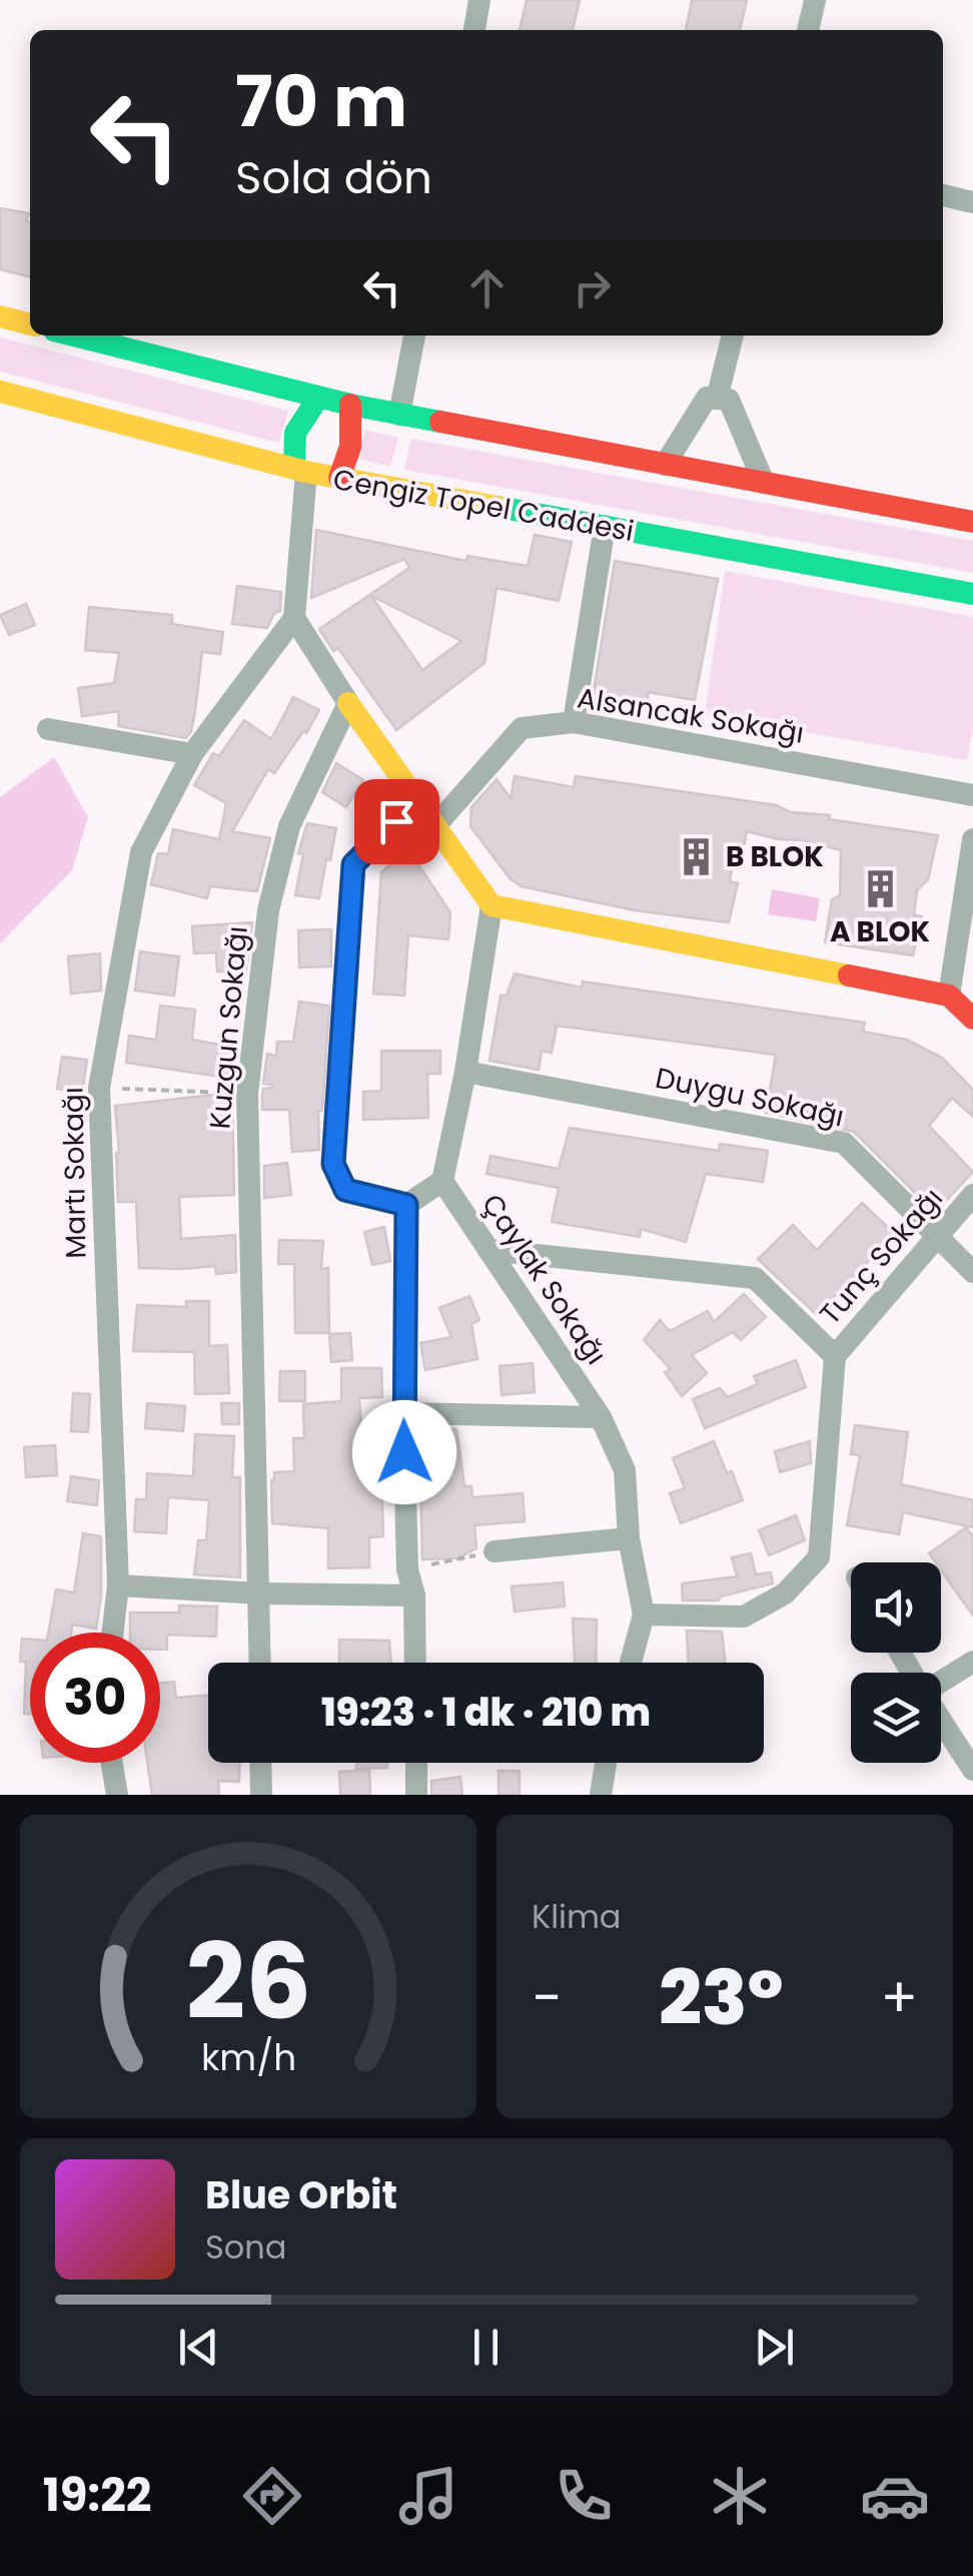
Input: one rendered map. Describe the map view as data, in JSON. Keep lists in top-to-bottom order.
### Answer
{
  "streets": {
    "main road": ["Cengiz Topel Caddesi"],
    "street": [
      "Alsancak Sokağı",
      "Kuzgun Sokağı",
      "Duygu Sokağı",
      "Martı Sokağı",
      "Tunç Sokağı",
      "Çaylak Sokağı"
    ]
  },
  "crossings": [
    ["Duygu Sokağı", "Tunç Sokağı"]
  ],
  "places": {
    "building": ["B BLOK", "A BLOK"]
  },
  "page": {
    "turn": ["70 m", "Sola dön"],
    "limit": "30",
    "trip": "19:23 · 1 dk · 210 m",
    "tile": "Klima",
    "heat": ["−", "23°", "+"],
    "song": ["Blue Orbit", "Sona"],
    "tabs": "19:22",
    "gauge": ["26", "km/h"]
  }
}
